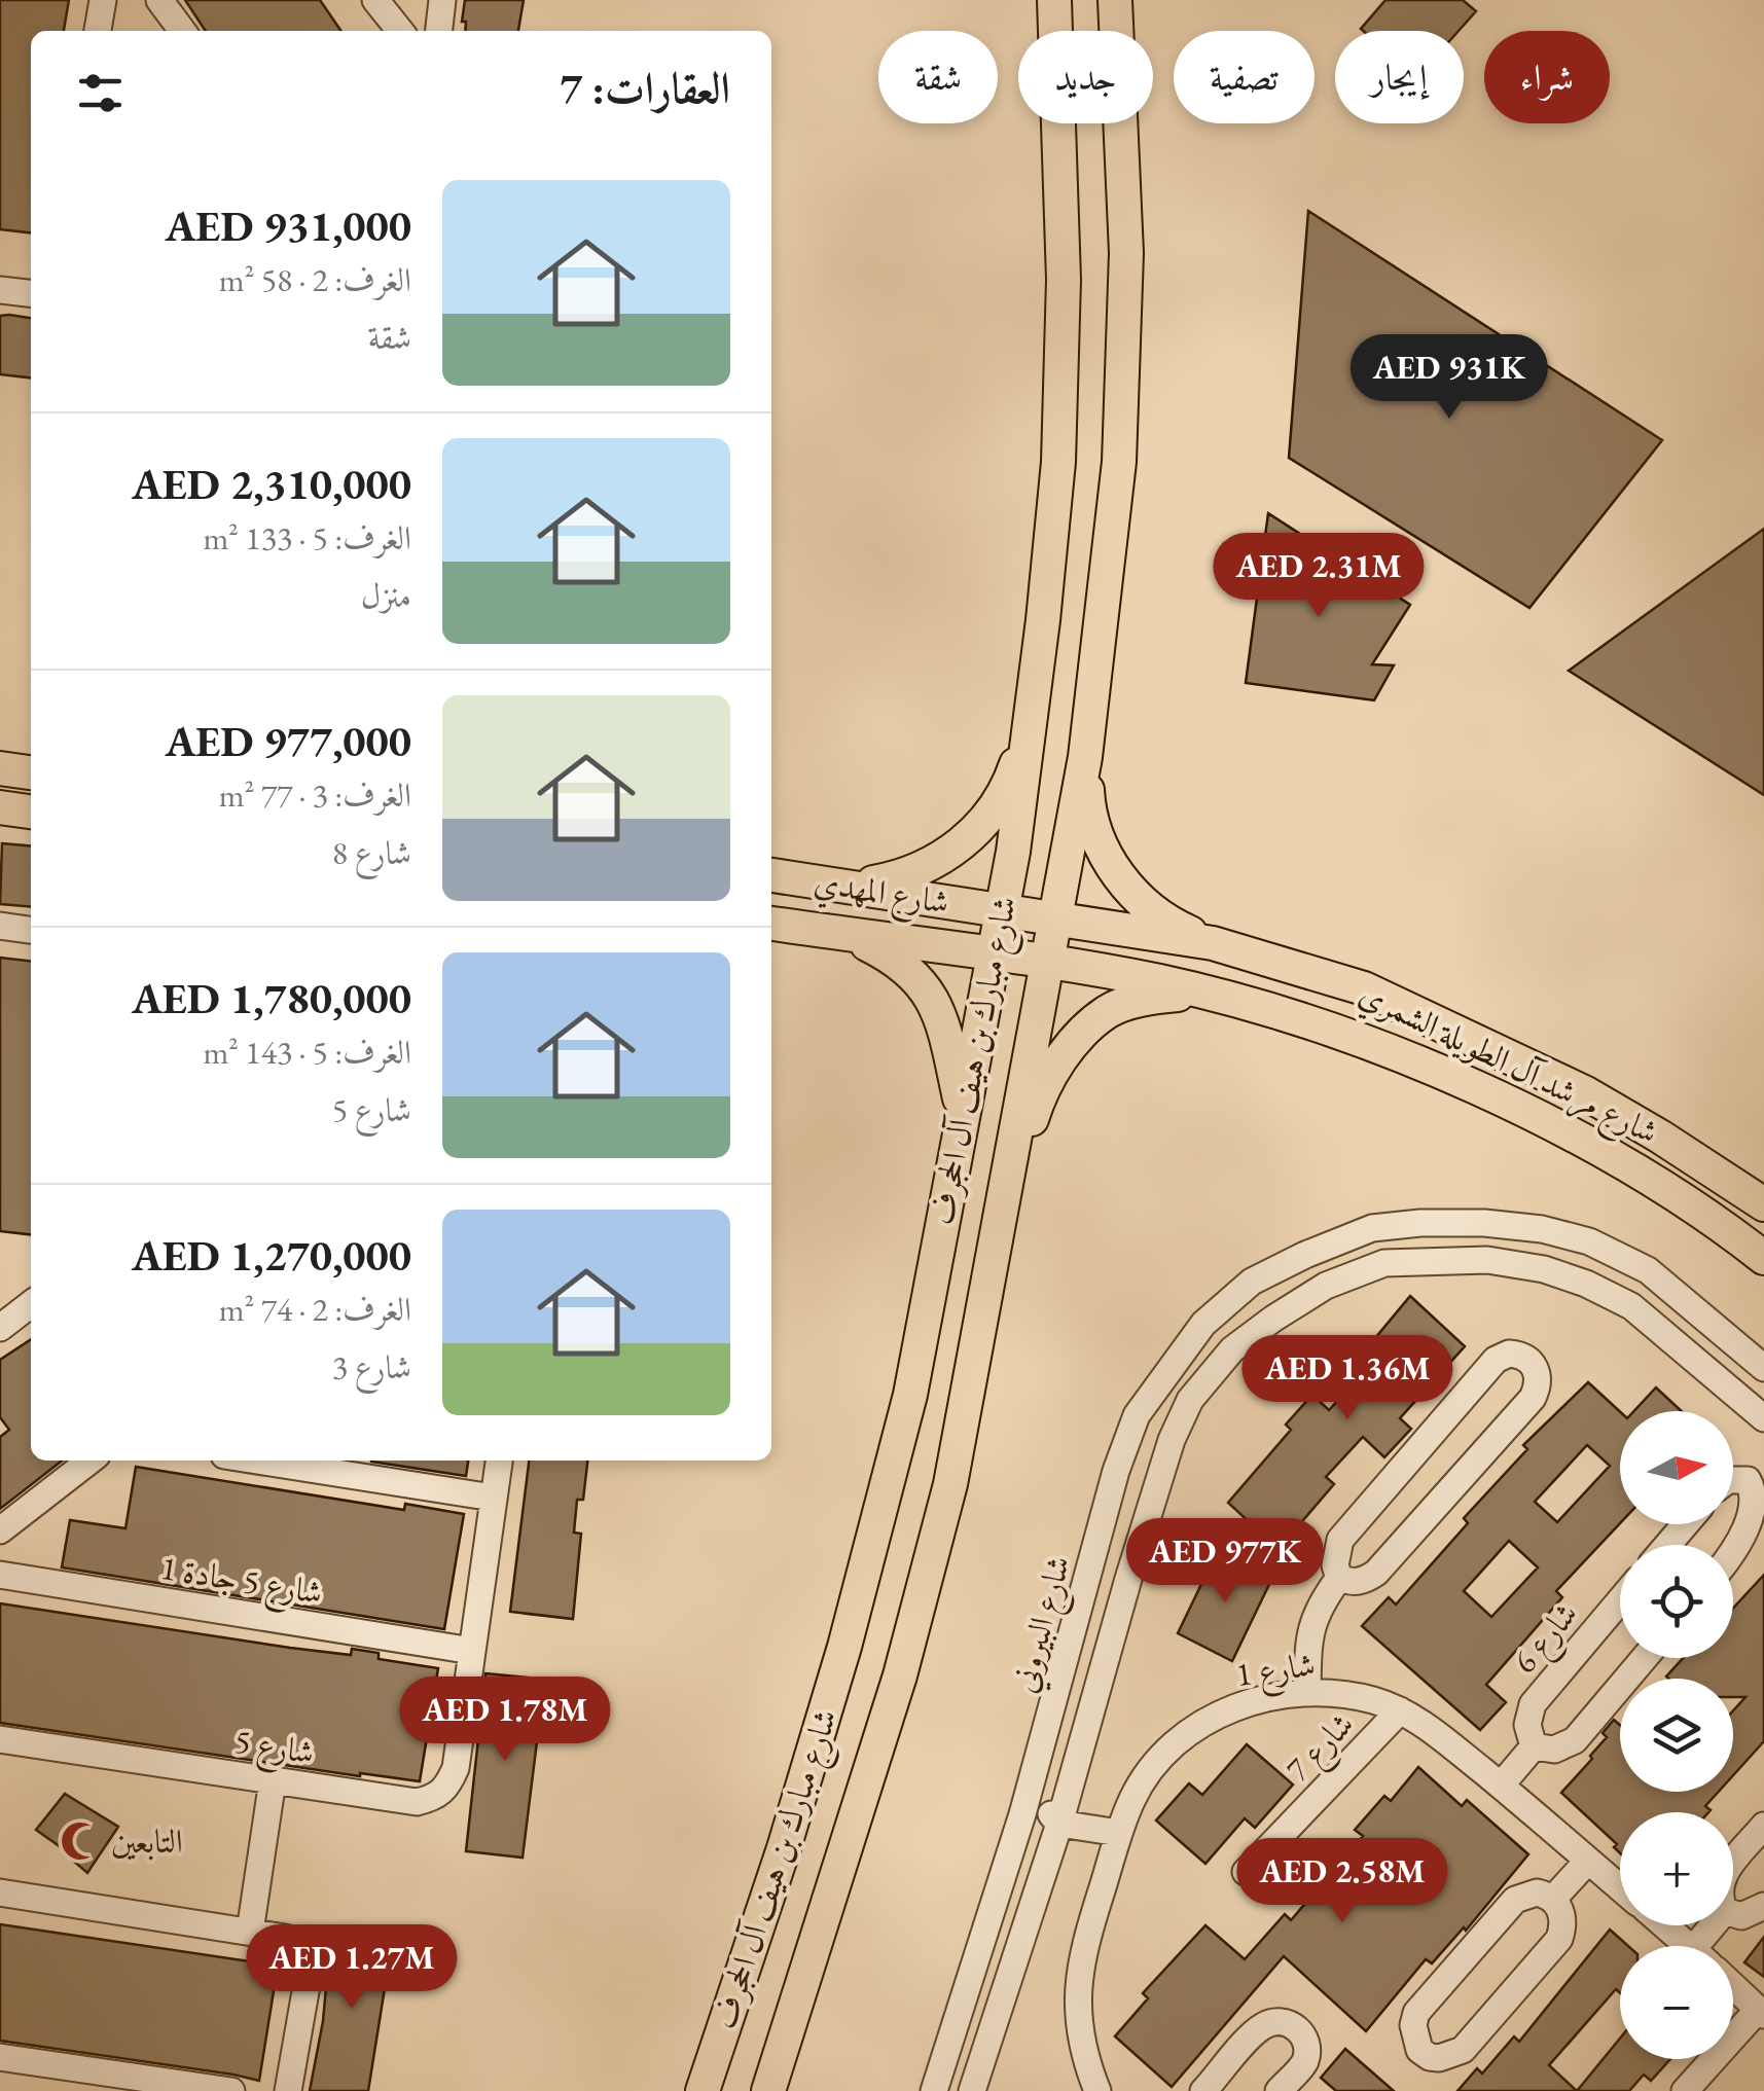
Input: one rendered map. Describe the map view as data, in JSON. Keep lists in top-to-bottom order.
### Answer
{
  "streets": {
    "main road": ["شارع المهدي", "شارع مبارك بن هيف آل الحجرف", "شارع مرشد آل الطويلة الشمري"],
    "street": [
      "شارع 5 جادة 1",
      "شارع البيروني",
      "شارع 6",
      "شارع 1",
      "شارع 5",
      "شارع 7"
    ]
  },
  "crossings": [
    ["شارع المهدي", "شارع مبارك بن هيف آل الحجرف"],
    ["شارع المهدي", "شارع مرشد آل الطويلة الشمري"],
    ["شارع مبارك بن هيف آل الحجرف", "شارع مرشد آل الطويلة الشمري"],
    ["شارع 5 جادة 1", "شارع 5"],
    ["شارع 1", "شارع 7"]
  ],
  "places": {
    "mosque": ["التابعين"]
  },
  "north": "right",
  "page": {
    "chip": [
      "شراء",
      "إيجار",
      "تصفية",
      "جديد",
      "شقة"
    ],
    "heading": "العقارات: 7",
    "list": [
      {
        "name": "AED 931,000",
        "note": "الغرف: 2 · 58 m² · شقة"
      },
      {
        "name": "AED 2,310,000",
        "note": "الغرف: 5 · 133 m² · منزل"
      },
      {
        "name": "AED 977,000",
        "note": "الغرف: 3 · 77 m² · شارع 8"
      },
      {
        "name": "AED 1,780,000",
        "note": "الغرف: 5 · 143 m² · شارع 5"
      },
      {
        "name": "AED 1,270,000",
        "note": "الغرف: 2 · 74 m² · شارع 3"
      }
    ],
    "price": [
      "AED 931K",
      "AED 2.31M",
      "AED 1.36M",
      "AED 977K",
      "AED 1.78M",
      "AED 2.58M",
      "AED 1.27M"
    ],
    "map_buttons": ["+", "−"]
  }
}
